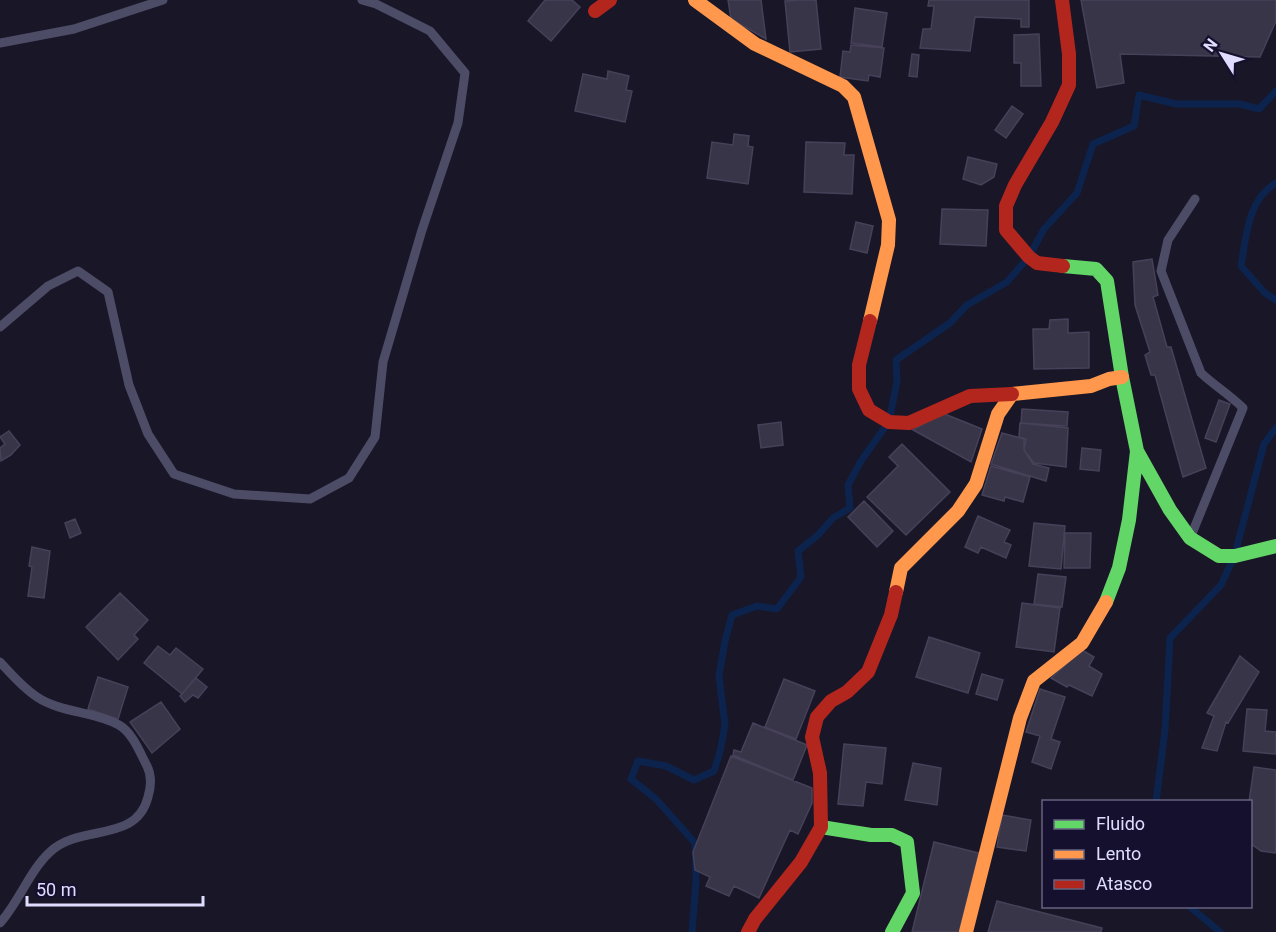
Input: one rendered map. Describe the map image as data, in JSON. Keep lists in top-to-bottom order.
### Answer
{
  "legend": ["Fluido", "Lento", "Atasco"],
  "scale_bar": "50 m",
  "north": "top left"
}
